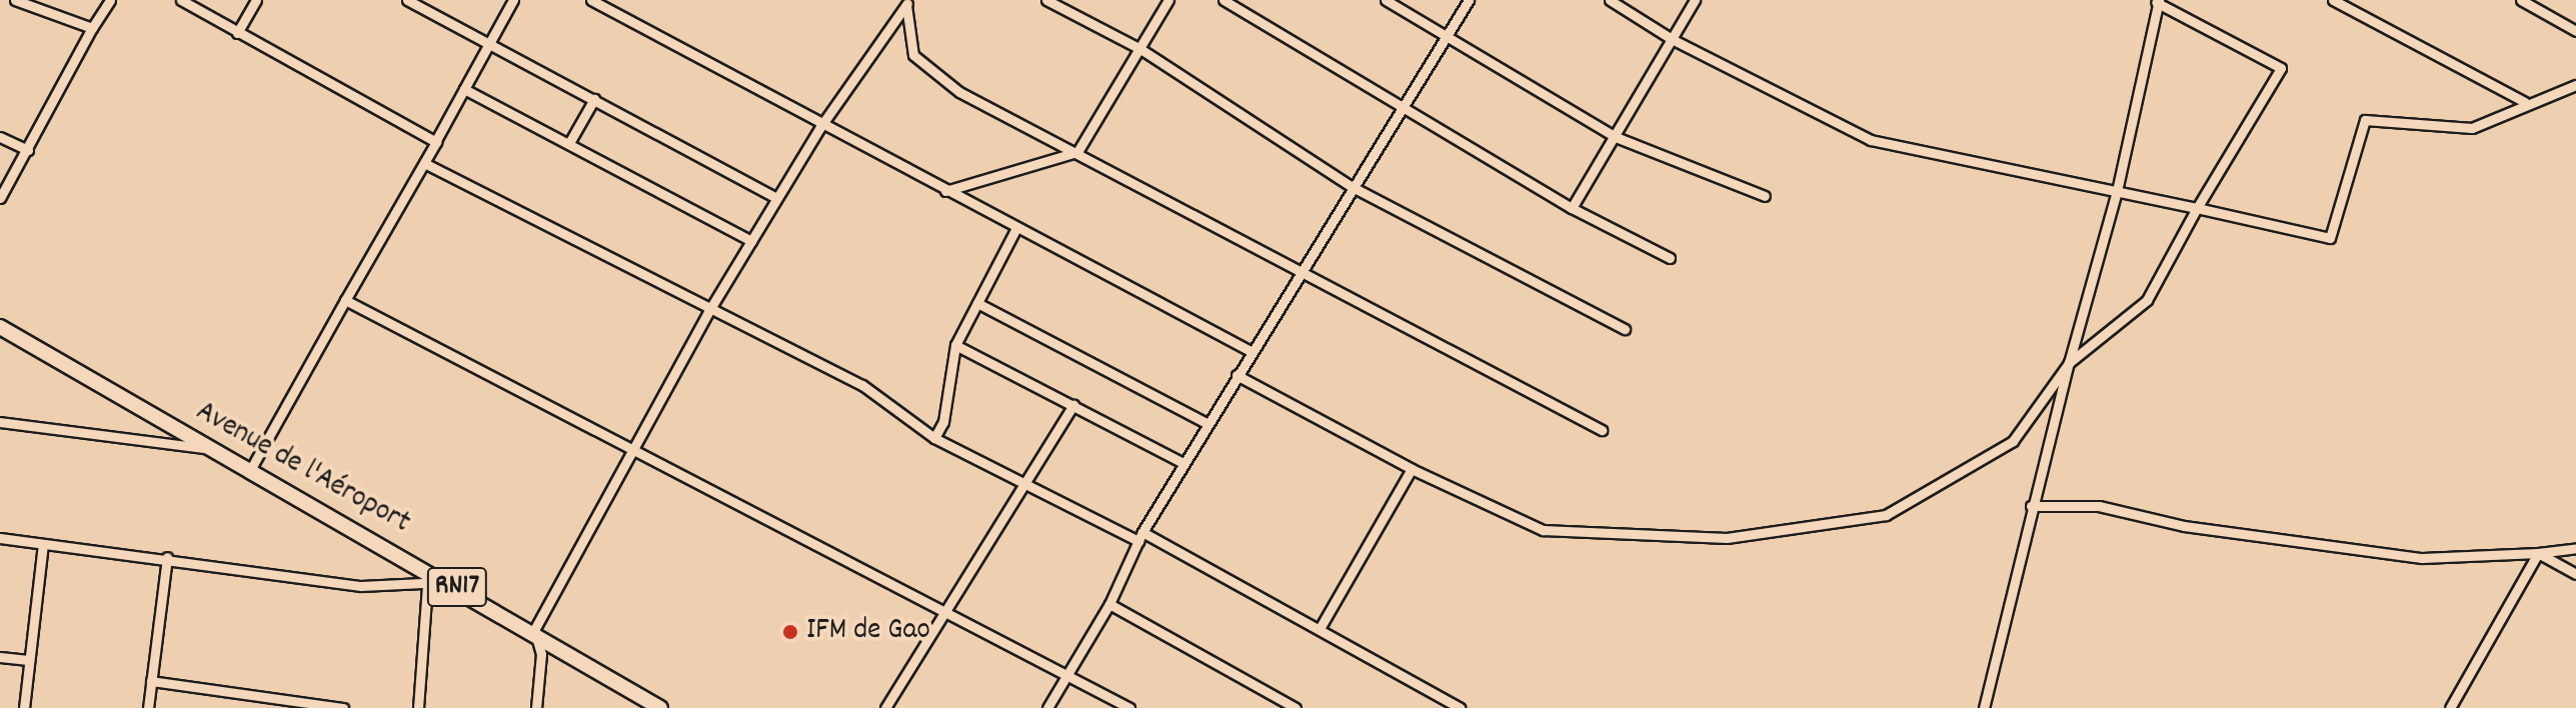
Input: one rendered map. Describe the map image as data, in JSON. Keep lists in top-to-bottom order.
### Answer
{
  "streets": {
    "main road": ["Avenue de l'Aéroport", "RN17"]
  },
  "places": ["IFM de Gao"]
}
